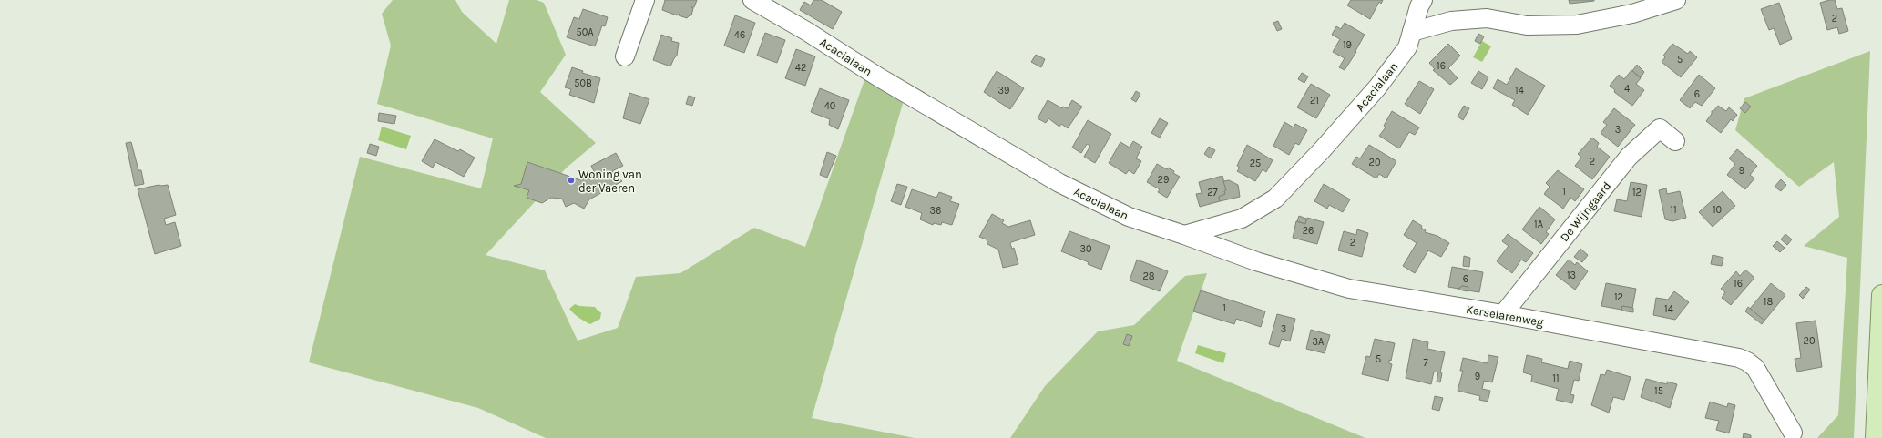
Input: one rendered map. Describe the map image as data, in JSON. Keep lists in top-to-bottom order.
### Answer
{
  "streets": {
    "street": ["Acacialaan", "De Wijngaard", "Kerselarenweg"]
  },
  "crossings": [
    ["Acacialaan", "Kerselarenweg"],
    ["De Wijngaard", "Kerselarenweg"]
  ],
  "places": ["Woning van der Vaeren"],
  "house_numbers": [
    "2",
    "50A",
    "46",
    "19",
    "5",
    "16",
    "42",
    "50B",
    "4",
    "39",
    "14",
    "6",
    "21",
    "40",
    "3",
    "2",
    "20",
    "25",
    "9",
    "29",
    "1",
    "27",
    "12",
    "11",
    "10",
    "36",
    "1A",
    "26",
    "2",
    "30",
    "13",
    "28",
    "6",
    "16",
    "12",
    "18",
    "1",
    "14",
    "3",
    "20",
    "3A",
    "5",
    "7",
    "9",
    "11",
    "15"
  ]
}
